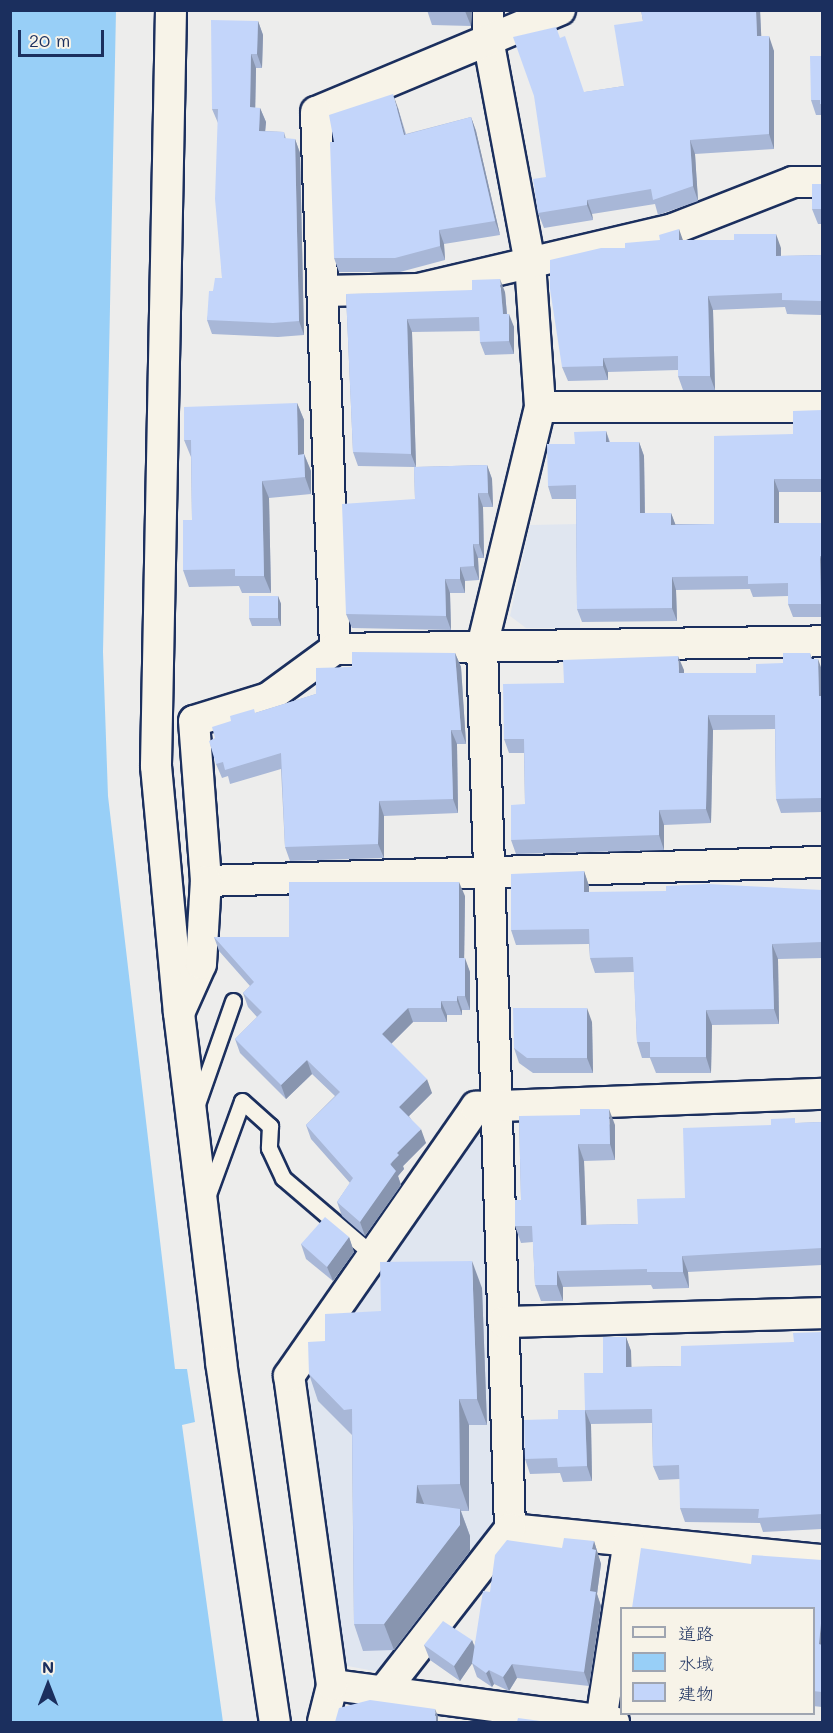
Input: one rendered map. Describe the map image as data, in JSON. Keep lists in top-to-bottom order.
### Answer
{
  "legend": ["道路", "水域", "建物"],
  "scale_bar": "20 m",
  "north": "top"
}
